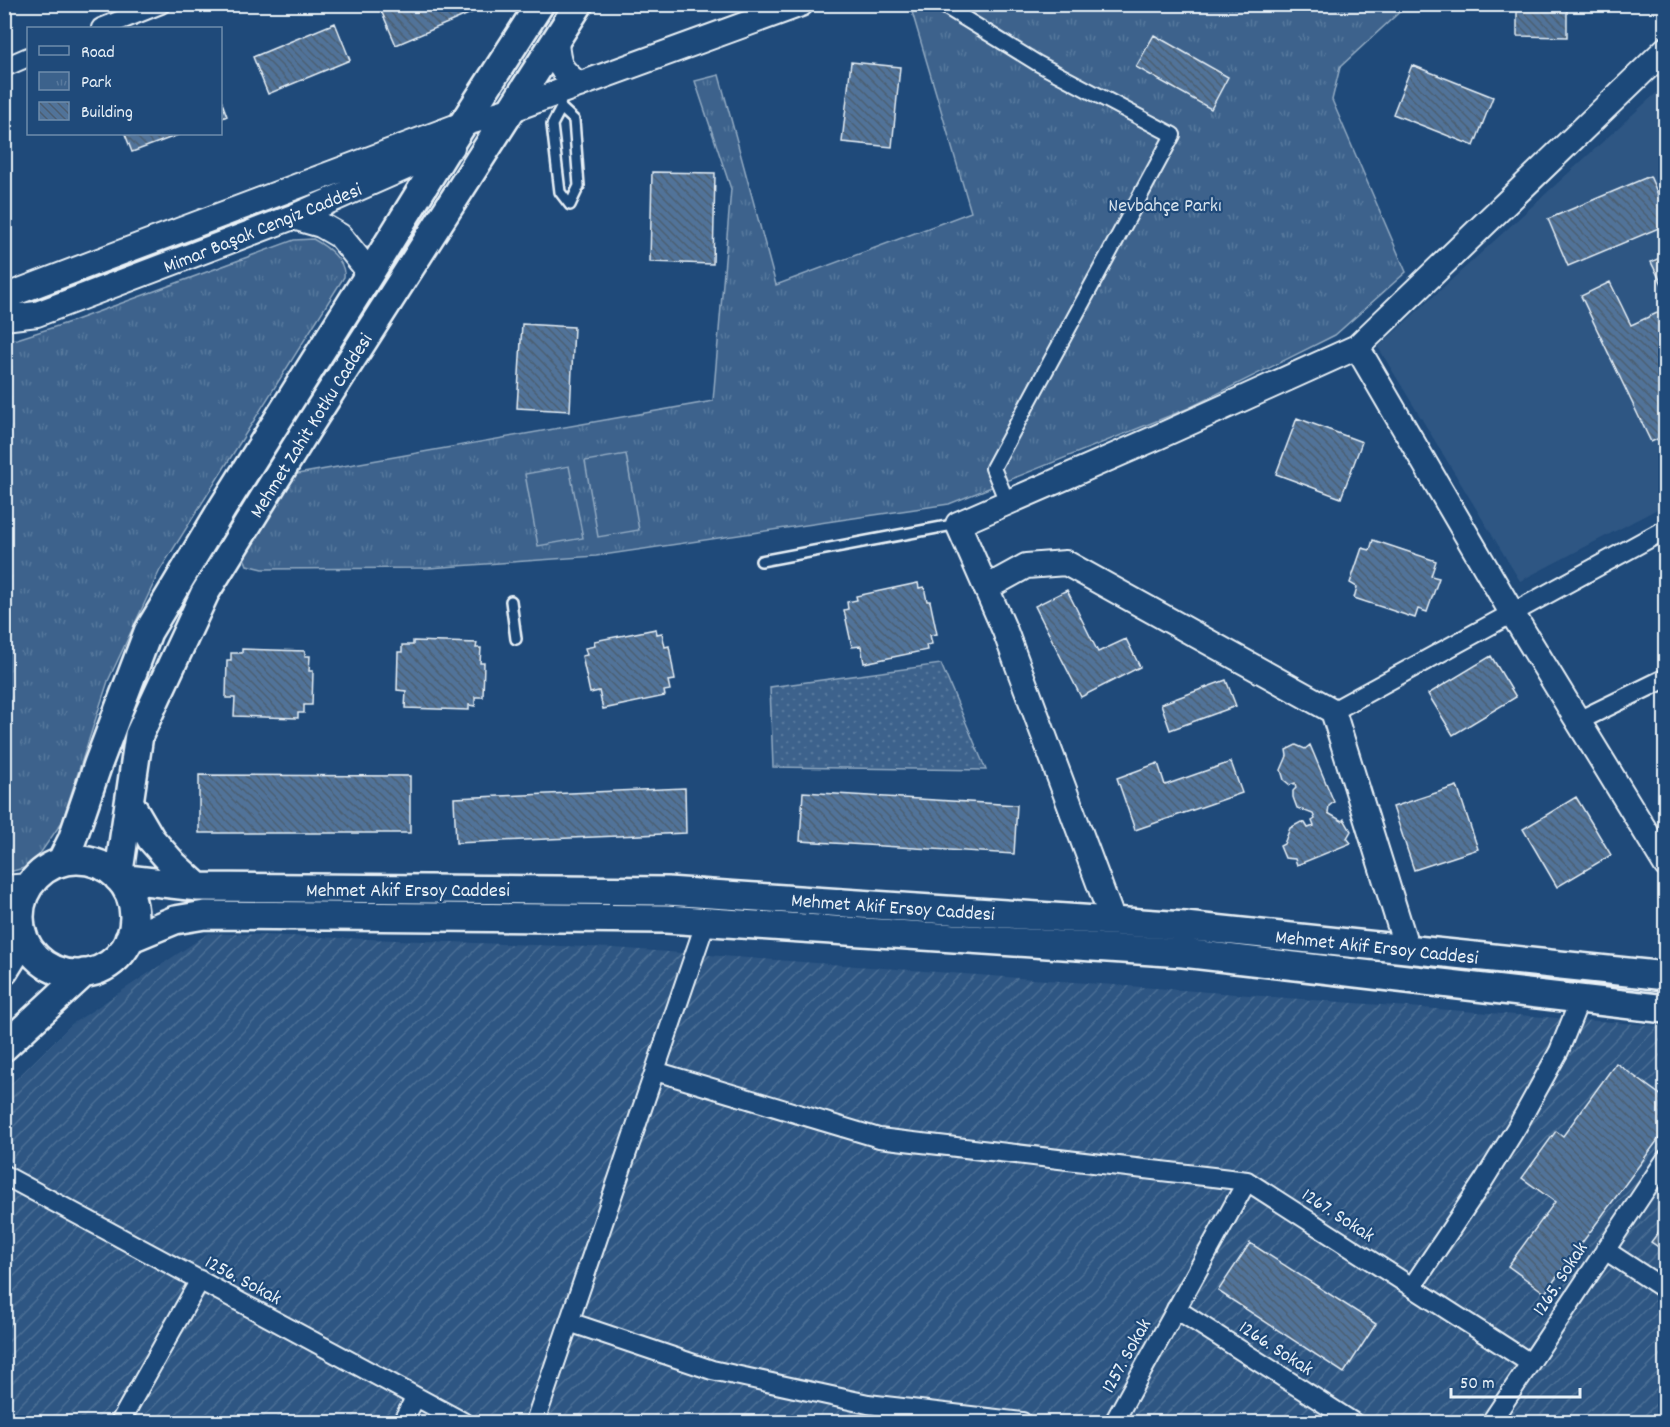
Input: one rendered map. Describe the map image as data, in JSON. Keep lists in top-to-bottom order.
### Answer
{
  "streets": {
    "main road": ["Mehmet Zahit Kotku Caddesi", "Mehmet Akif Ersoy Caddesi"],
    "street": [
      "Mimar Başak Cengiz Caddesi",
      "1267. Sokak",
      "1265. Sokak",
      "1256. Sokak",
      "1266. Sokak",
      "1257. Sokak"
    ]
  },
  "crossings": [
    ["Mimar Başak Cengiz Caddesi", "Mehmet Zahit Kotku Caddesi"],
    ["Mehmet Zahit Kotku Caddesi", "Mehmet Akif Ersoy Caddesi"],
    ["1267. Sokak", "1265. Sokak"],
    ["1266. Sokak", "1257. Sokak"]
  ],
  "parks": ["Nevbahçe Parkı"],
  "legend": ["Road", "Park", "Building"],
  "scale_bar": "50 m"
}
